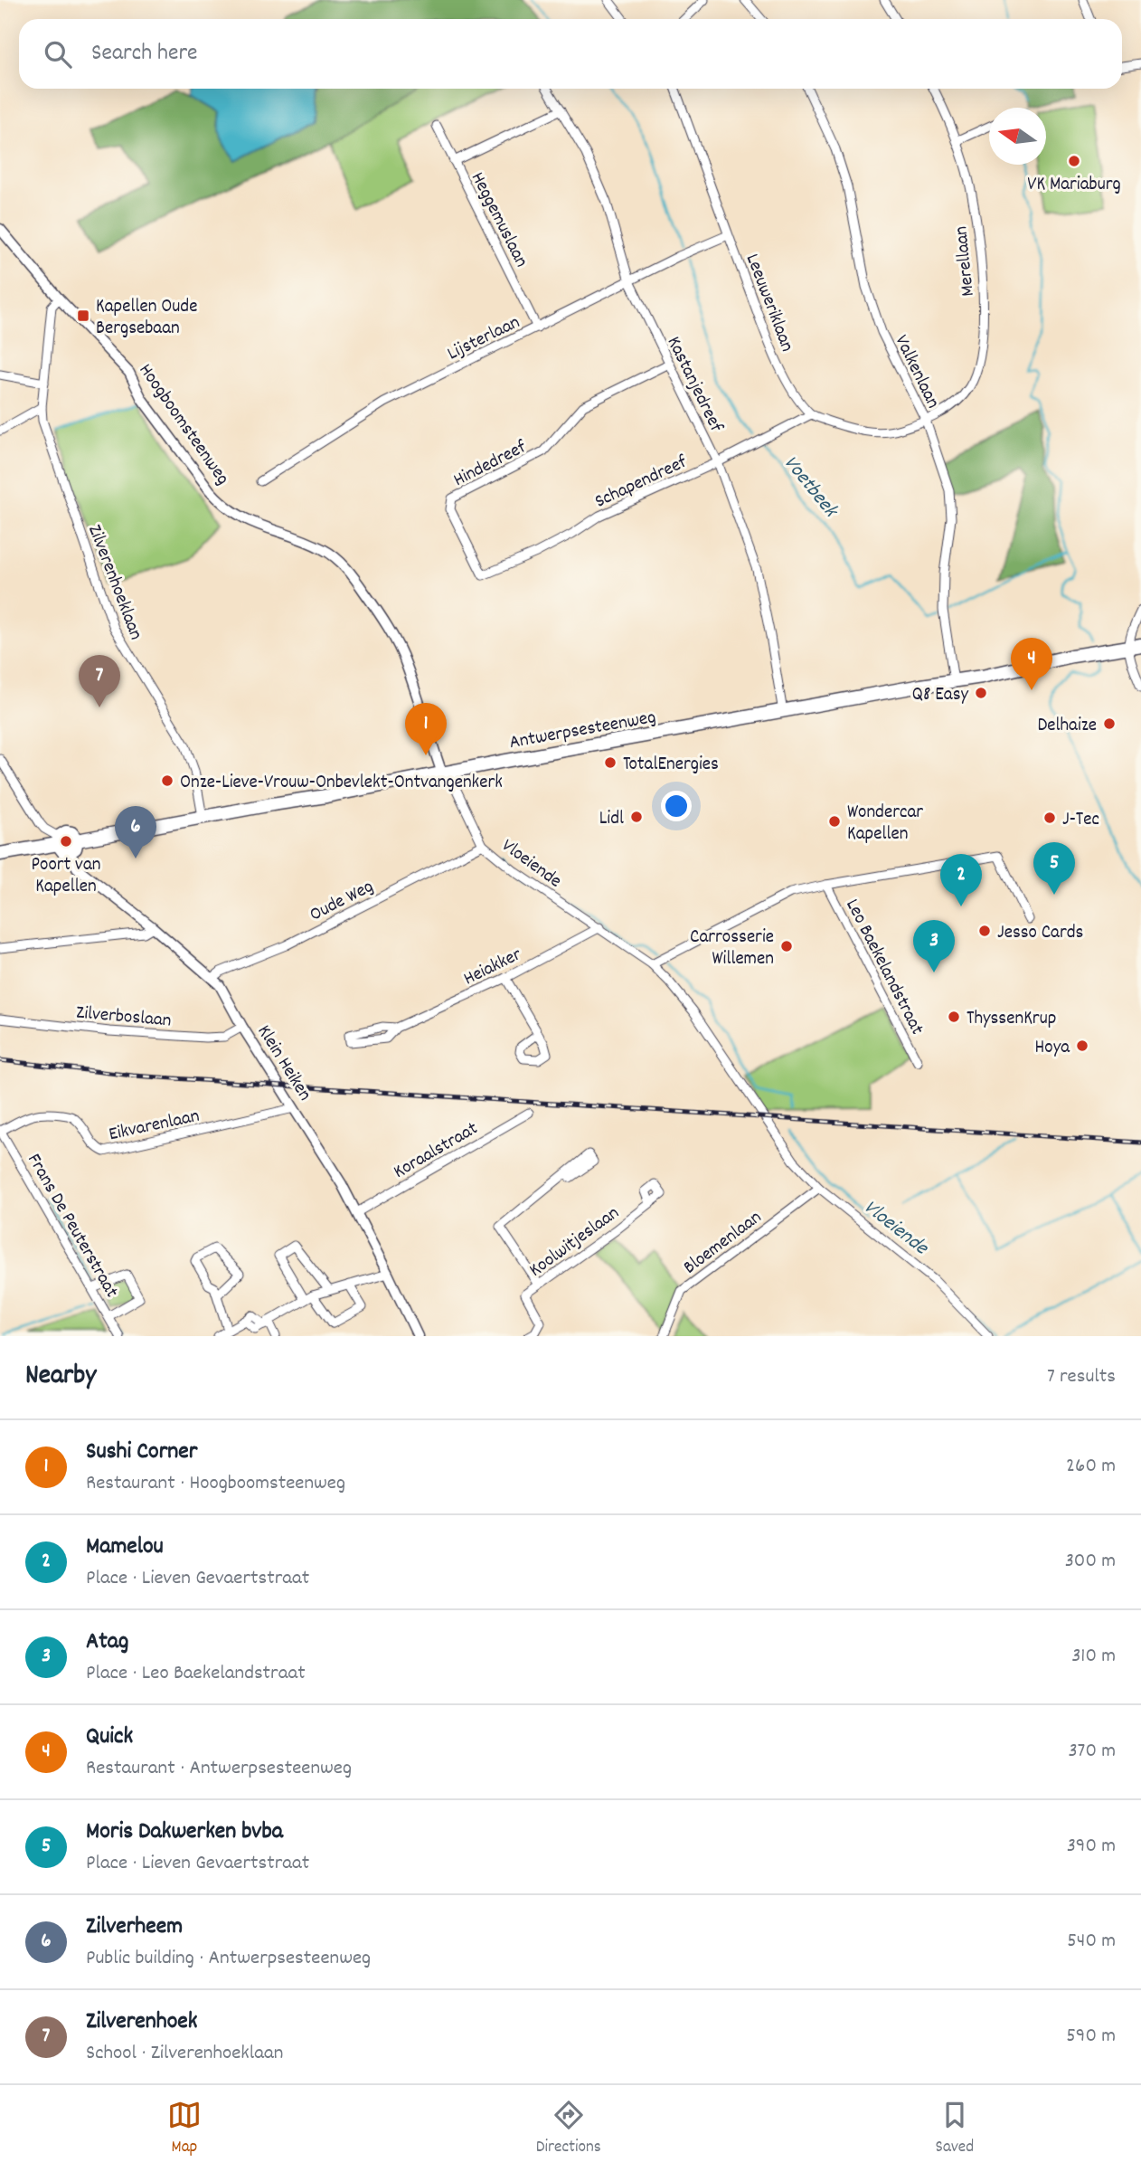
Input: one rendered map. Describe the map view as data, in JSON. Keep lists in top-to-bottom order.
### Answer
{
  "streets": {
    "main road": ["Antwerpsesteenweg"],
    "street": [
      "Heggemuslaan",
      "Merellaan",
      "Leeuweriklaan",
      "Lijsterlaan",
      "Valkenlaan",
      "Kastanjedreef",
      "Hoogboomsteenweg",
      "Hindedreef",
      "Schapendreef",
      "Zilverenhoeklaan",
      "Vloeiende",
      "Oude Weg",
      "Heiakker",
      "Leo Baekelandstraat",
      "Zilverboslaan",
      "Klein Heiken",
      "Eikvarenlaan",
      "Koraalstraat",
      "Frans De Peuterstraat",
      "Koolwitjeslaan",
      "Bloemenlaan"
    ]
  },
  "crossings": [
    ["Heggemuslaan", "Lijsterlaan"],
    ["Merellaan", "Valkenlaan"],
    ["Leeuweriklaan", "Lijsterlaan"],
    ["Leeuweriklaan", "Schapendreef"],
    ["Lijsterlaan", "Kastanjedreef"],
    ["Valkenlaan", "Antwerpsesteenweg"],
    ["Kastanjedreef", "Hindedreef"],
    ["Kastanjedreef", "Schapendreef"],
    ["Kastanjedreef", "Antwerpsesteenweg"],
    ["Hoogboomsteenweg", "Zilverenhoeklaan"],
    ["Hoogboomsteenweg", "Antwerpsesteenweg"],
    ["Hoogboomsteenweg", "Vloeiende"],
    ["Hindedreef", "Schapendreef"],
    ["Zilverenhoeklaan", "Antwerpsesteenweg"],
    ["Antwerpsesteenweg", "Vloeiende"],
    ["Antwerpsesteenweg", "Klein Heiken"],
    ["Vloeiende", "Oude Weg"],
    ["Vloeiende", "Heiakker"],
    ["Vloeiende", "Bloemenlaan"],
    ["Oude Weg", "Klein Heiken"],
    ["Zilverboslaan", "Klein Heiken"],
    ["Klein Heiken", "Eikvarenlaan"],
    ["Klein Heiken", "Koraalstraat"],
    ["Eikvarenlaan", "Frans De Peuterstraat"]
  ],
  "water": ["Voetbeek", "Vloeiende"],
  "places": {
    "other": [
      "VK Mariaburg",
      "Q8 Easy",
      "Delhaize",
      "TotalEnergies",
      "Onze-Lieve-Vrouw-Onbevlekt-Ontvangenkerk",
      "Lidl",
      "J-Tec",
      "Wondercar Kapellen",
      "Poort van Kapellen",
      "Jesso Cards",
      "Carrosserie Willemen",
      "ThyssenKrup",
      "Hoya"
    ],
    "transit": ["Kapellen Oude Bergsebaan"]
  },
  "north": "left",
  "page": {
    "search": "Search here",
    "pins": [
      "4",
      "7",
      "1",
      "6",
      "5",
      "2",
      "3"
    ],
    "heading": ["Nearby", "7 results"],
    "list": [
      {
        "mark": "1",
        "name": "Sushi Corner",
        "note": "Restaurant · Hoogboomsteenweg",
        "value": "260 m"
      },
      {
        "mark": "2",
        "name": "Mamelou",
        "note": "Place · Lieven Gevaertstraat",
        "value": "300 m"
      },
      {
        "mark": "3",
        "name": "Atag",
        "note": "Place · Leo Baekelandstraat",
        "value": "310 m"
      },
      {
        "mark": "4",
        "name": "Quick",
        "note": "Restaurant · Antwerpsesteenweg",
        "value": "370 m"
      },
      {
        "mark": "5",
        "name": "Moris Dakwerken bvba",
        "note": "Place · Lieven Gevaertstraat",
        "value": "390 m"
      },
      {
        "mark": "6",
        "name": "Zilverheem",
        "note": "Public building · Antwerpsesteenweg",
        "value": "540 m"
      },
      {
        "mark": "7",
        "name": "Zilverenhoek",
        "note": "School · Zilverenhoeklaan",
        "value": "590 m"
      }
    ],
    "nav": ["Map", "Directions", "Saved"]
  }
}
